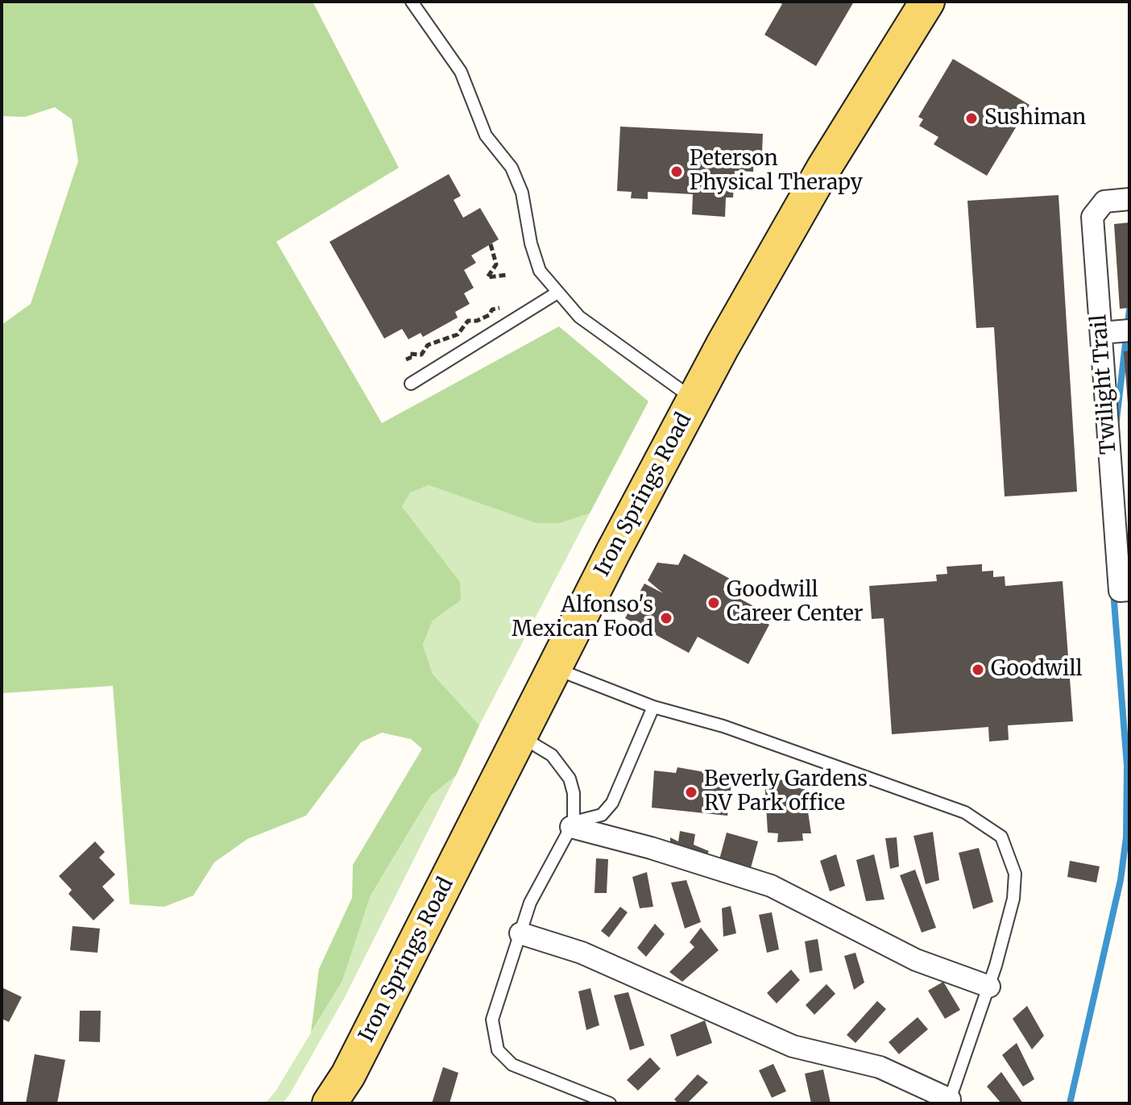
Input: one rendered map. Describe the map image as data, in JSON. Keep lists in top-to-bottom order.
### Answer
{
  "streets": {
    "main road": ["Iron Springs Road"],
    "street": ["Twilight Trail"]
  },
  "places": [
    "Sushiman",
    "Peterson Physical Therapy",
    "Goodwill Career Center",
    "Alfonso's Mexican Food",
    "Goodwill",
    "Beverly Gardens RV Park office"
  ]
}
